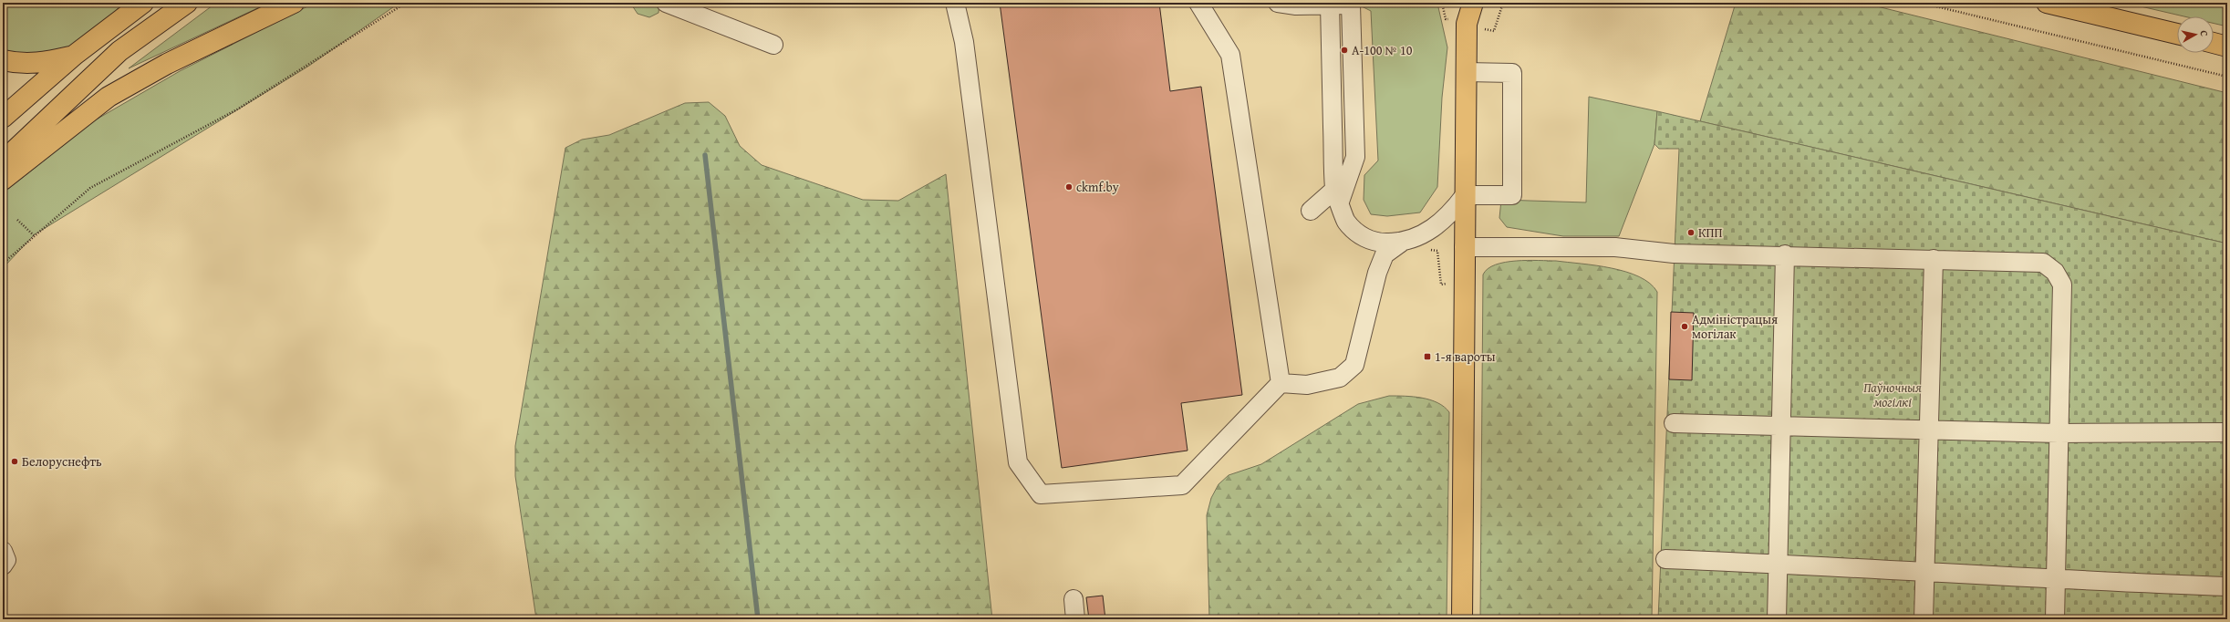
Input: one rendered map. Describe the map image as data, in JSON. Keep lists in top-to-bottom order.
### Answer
{
  "parks": ["Паўночныя могілкі"],
  "places": {
    "other": [
      "А-100 № 10",
      "ckmf.by",
      "КПП",
      "Адміністрацыя могілак",
      "Белоруснефть"
    ],
    "transit": ["1-я вароты"]
  },
  "north": "right"
}
